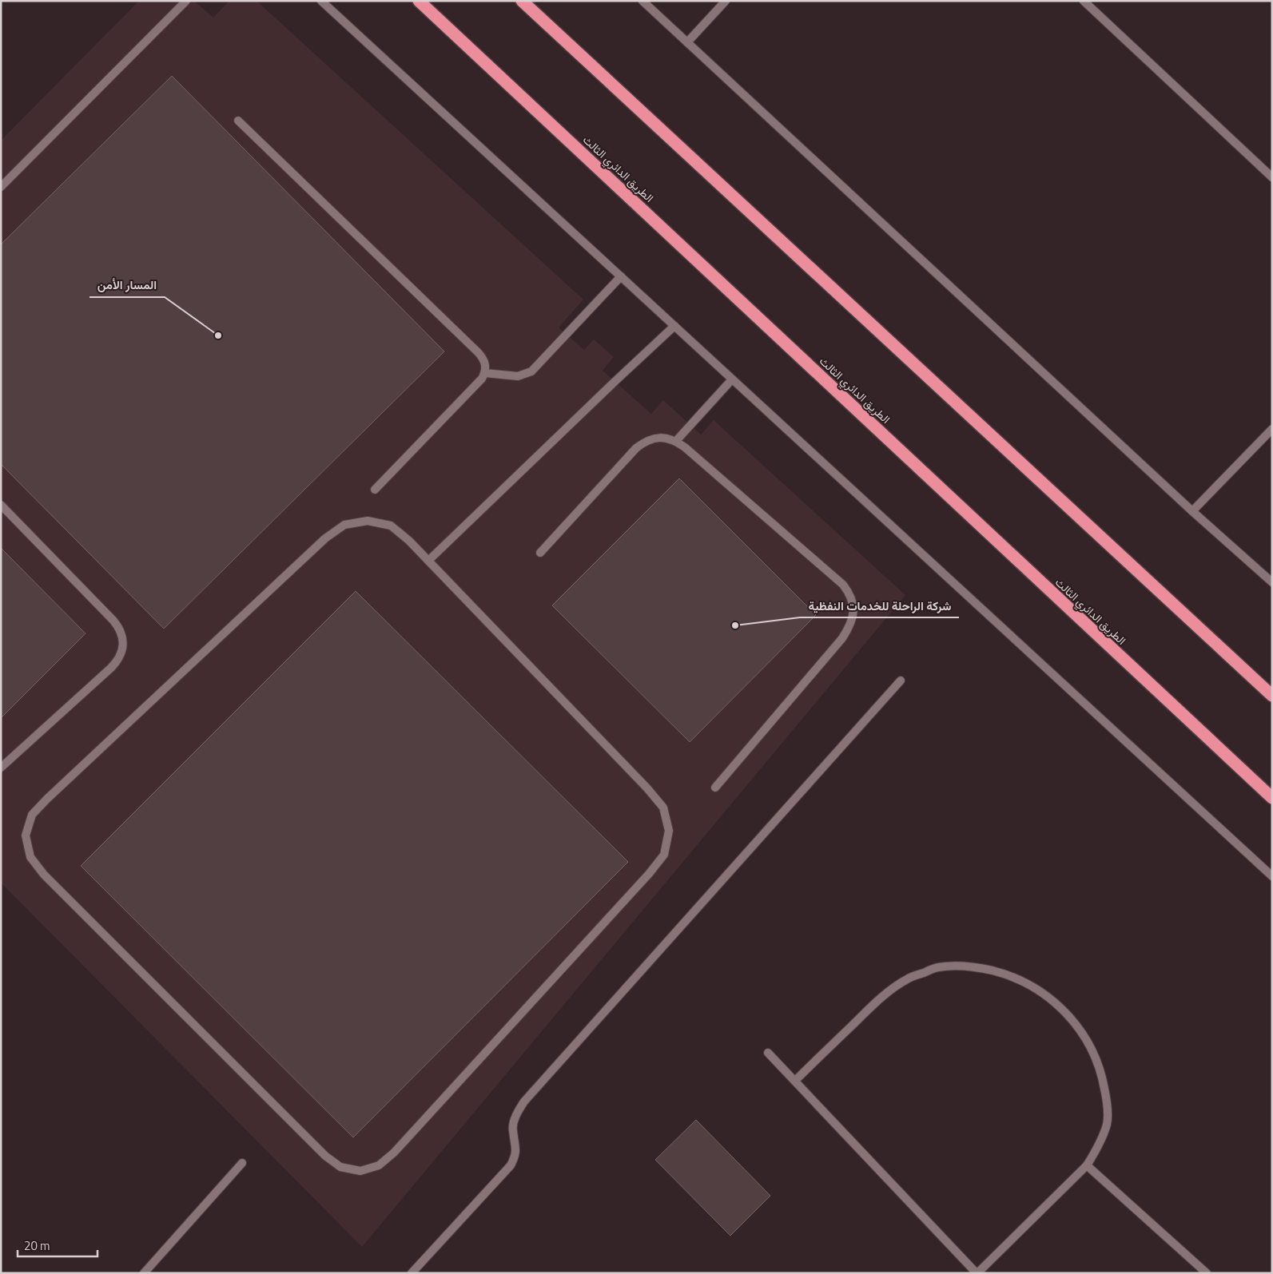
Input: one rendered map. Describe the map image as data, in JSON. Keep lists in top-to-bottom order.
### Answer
{
  "streets": {
    "highway": ["الطريق الدائري الثالث"]
  },
  "places": ["المسار الأمن", "شركة الراحلة للخدمات النفظية"],
  "scale_bar": "20 m"
}
